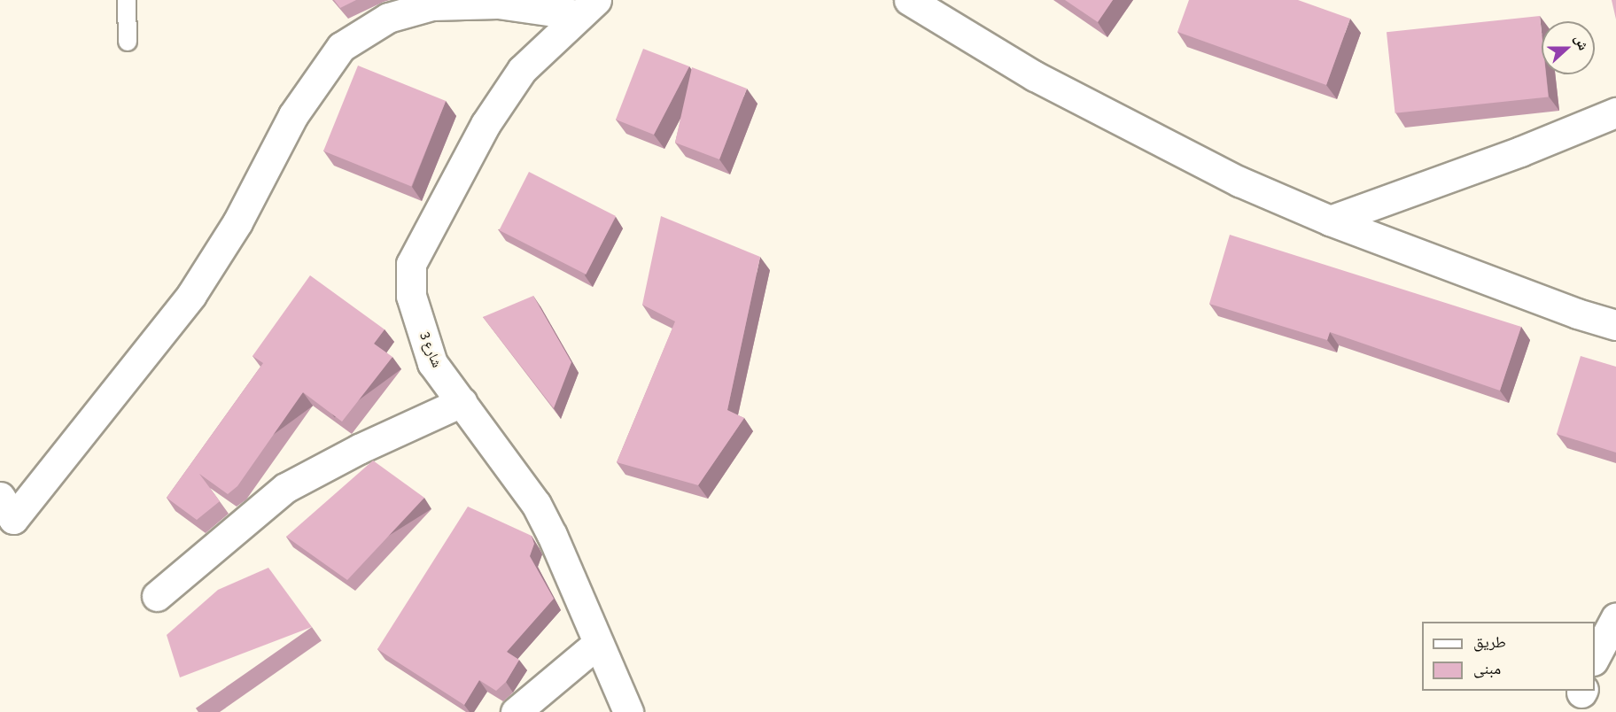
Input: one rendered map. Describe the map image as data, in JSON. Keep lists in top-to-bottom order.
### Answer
{
  "streets": {
    "street": ["شارع 3"]
  },
  "legend": ["طريق", "مبنى"],
  "north": "right"
}
